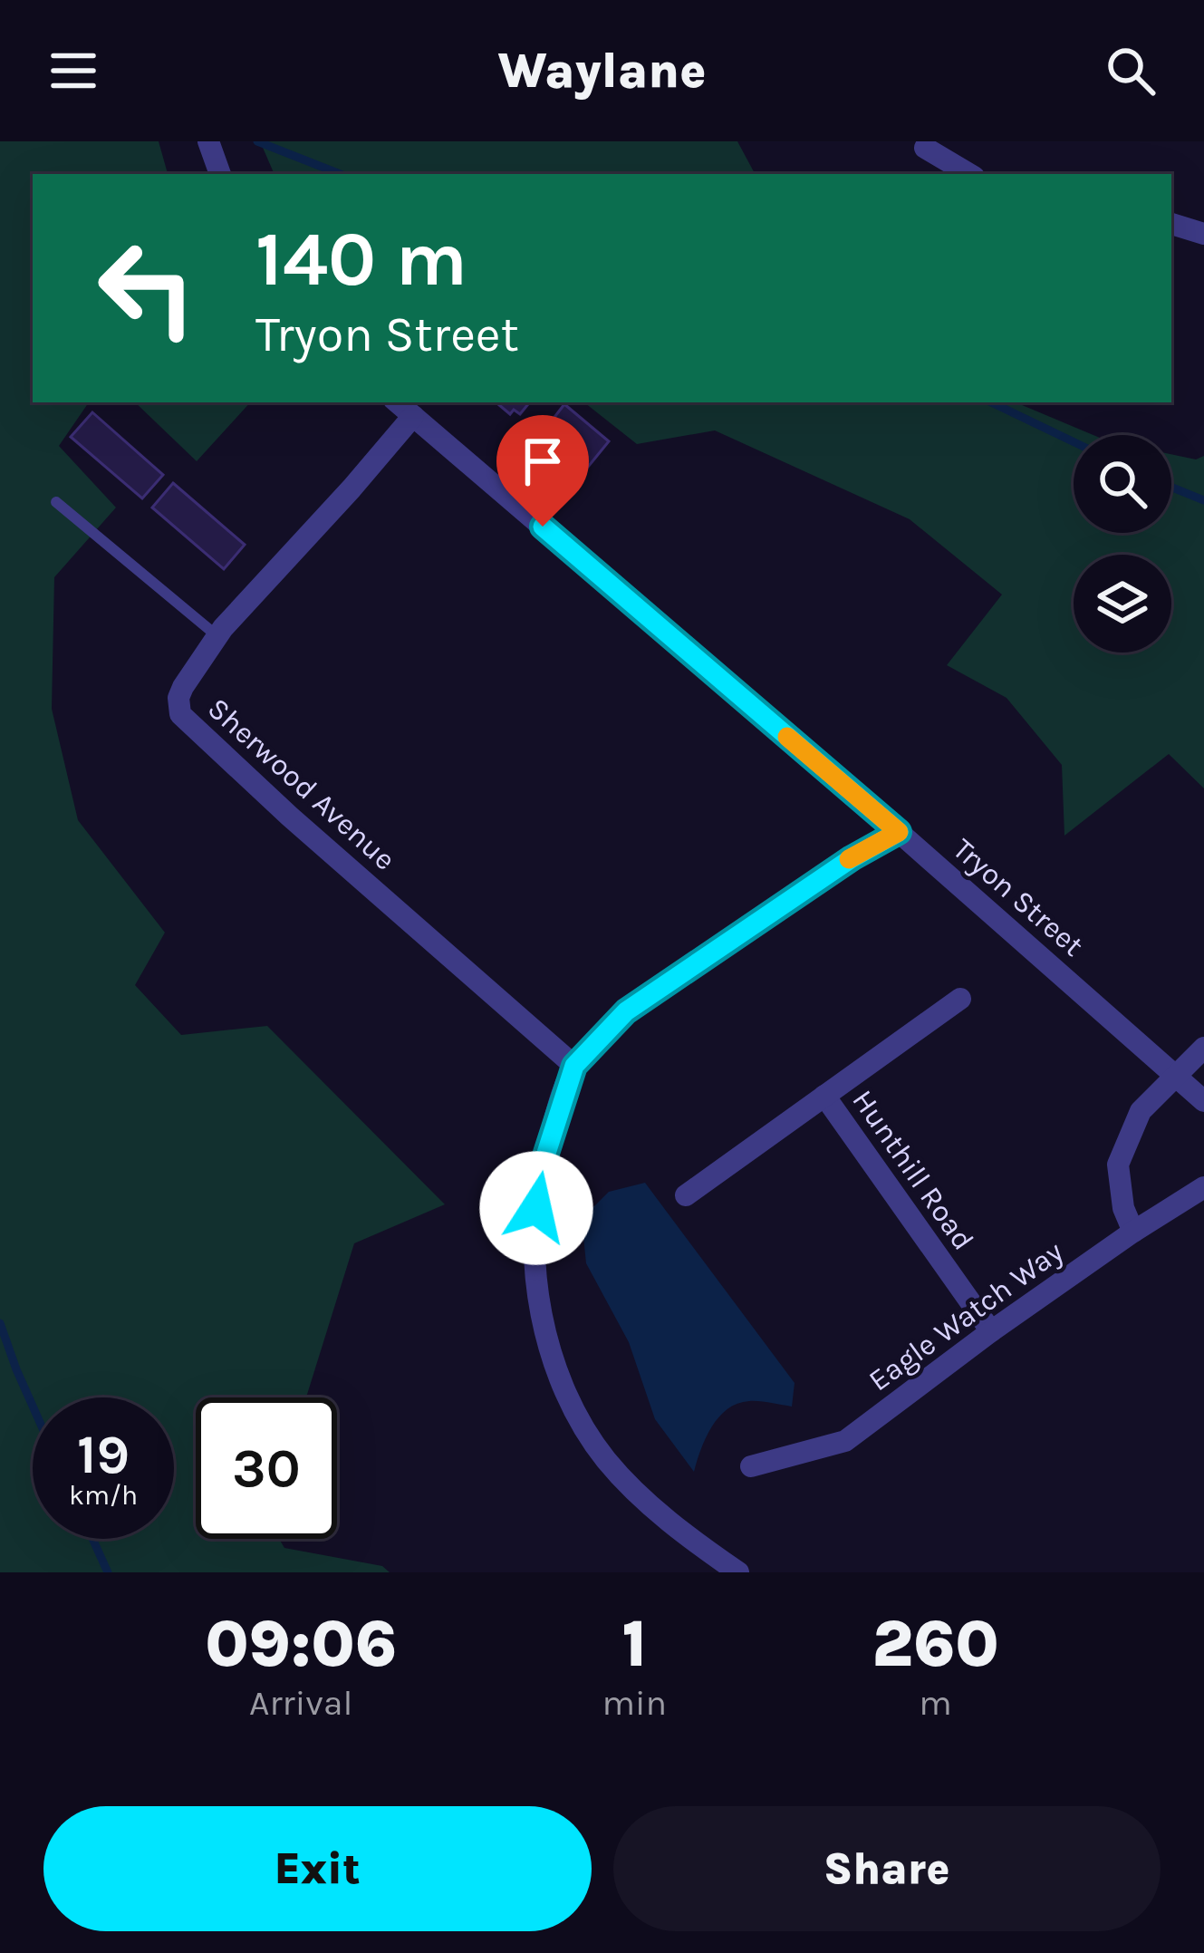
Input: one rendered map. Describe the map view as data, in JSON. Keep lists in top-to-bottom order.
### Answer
{
  "streets": {
    "street": [
      "Sherwood Avenue",
      "Tryon Street",
      "Hunthill Road",
      "Eagle Watch Way"
    ]
  },
  "crossings": [
    ["Sherwood Avenue", "Tryon Street"],
    ["Hunthill Road", "Eagle Watch Way"]
  ],
  "page": {
    "header": "Waylane",
    "turn": ["140 m", "Tryon Street"],
    "speed": "19 km/h",
    "limit": "30",
    "eta": [
      "09:06",
      "Arrival",
      "1",
      "min",
      "260",
      "m"
    ],
    "buttons": ["Exit", "Share"]
  }
}
